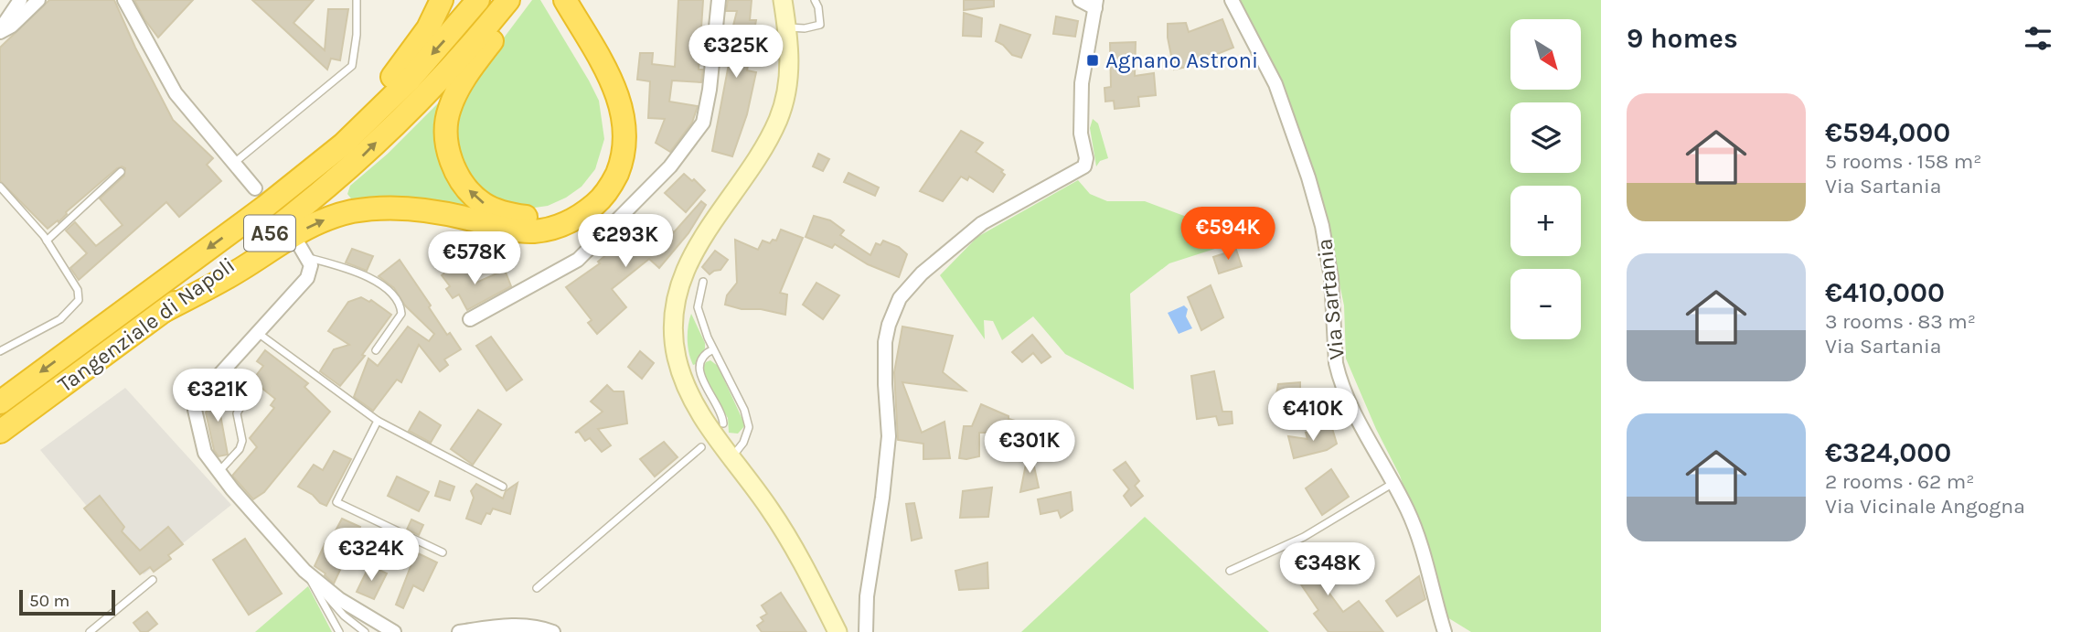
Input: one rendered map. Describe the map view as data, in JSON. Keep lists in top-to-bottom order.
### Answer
{
  "streets": {
    "highway": ["A56", "Tangenziale di Napoli"],
    "street": ["Via Sartania"]
  },
  "places": {
    "transit": ["Agnano Astroni"]
  },
  "scale_bar": "50 m",
  "north": "bottom right",
  "page": {
    "heading": "9 homes",
    "map_buttons": ["+", "−"],
    "price": [
      "€325K",
      "€594K",
      "€293K",
      "€578K",
      "€321K",
      "€410K",
      "€301K",
      "€324K",
      "€348K"
    ],
    "list": [
      {
        "name": "€594,000",
        "note": "5 rooms · 158 m² · Via Sartania"
      },
      {
        "name": "€410,000",
        "note": "3 rooms · 83 m² · Via Sartania"
      },
      {
        "name": "€324,000",
        "note": "2 rooms · 62 m² · Via Vicinale Angogna"
      }
    ],
    "scale": "50 m"
  }
}
